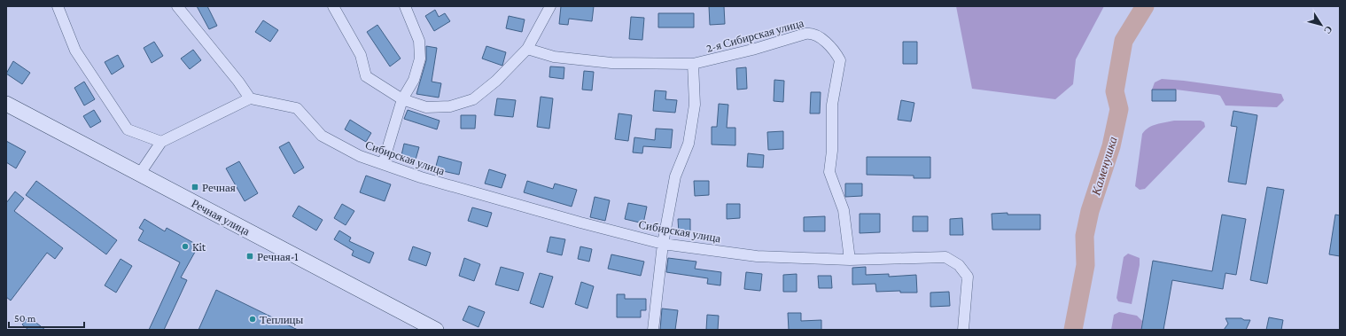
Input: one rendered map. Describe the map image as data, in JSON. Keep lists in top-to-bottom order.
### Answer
{
  "streets": {
    "main road": ["Речная улица"],
    "street": ["2-я Сибирская улица", "Сибирская улица"]
  },
  "crossings": [
    ["2-я Сибирская улица", "Сибирская улица"]
  ],
  "water": ["Каменушка"],
  "places": {
    "transit": ["Речная", "Речная-1"],
    "other": ["Kit", "Теплицы"]
  },
  "scale_bar": "50 m",
  "north": "bottom right"
}
